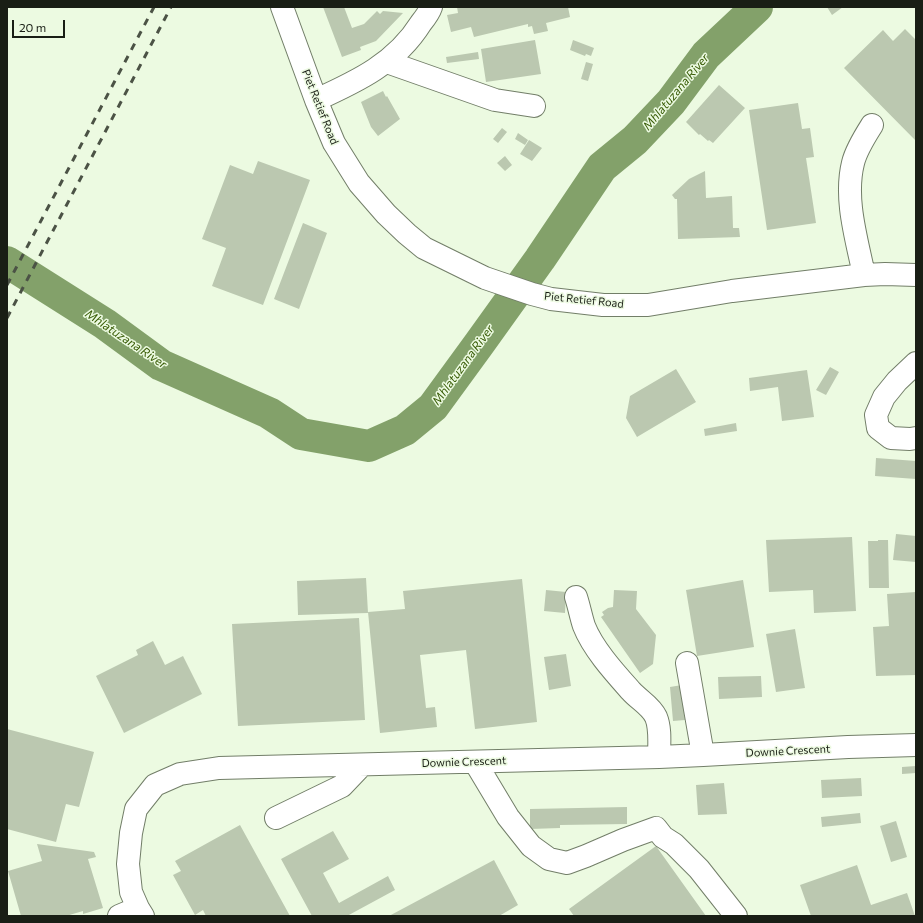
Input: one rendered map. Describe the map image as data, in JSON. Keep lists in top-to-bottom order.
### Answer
{
  "streets": {
    "street": ["Piet Retief Road", "Downie Crescent"]
  },
  "water": ["Mhlatuzana River"],
  "scale_bar": "20 m"
}
